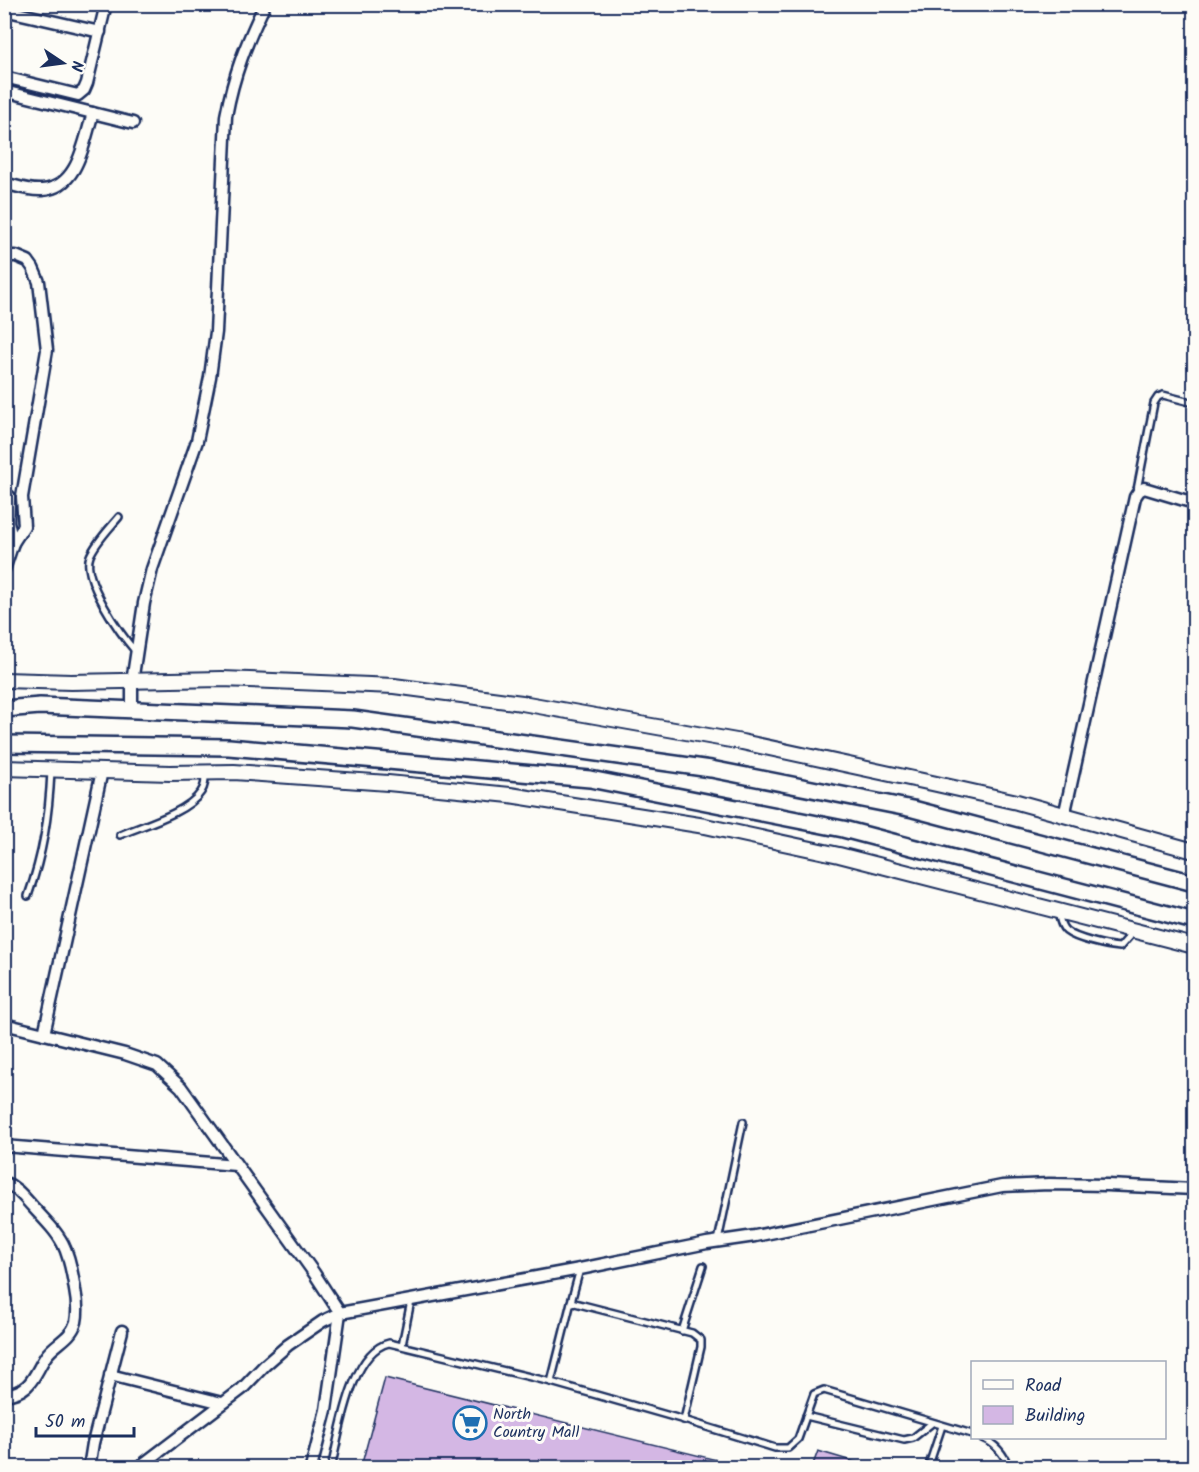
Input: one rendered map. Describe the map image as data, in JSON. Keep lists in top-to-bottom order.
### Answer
{
  "places": {
    "supermarket": ["North Country Mall"]
  },
  "legend": ["Road", "Building"],
  "scale_bar": "50 m",
  "north": "right"
}
